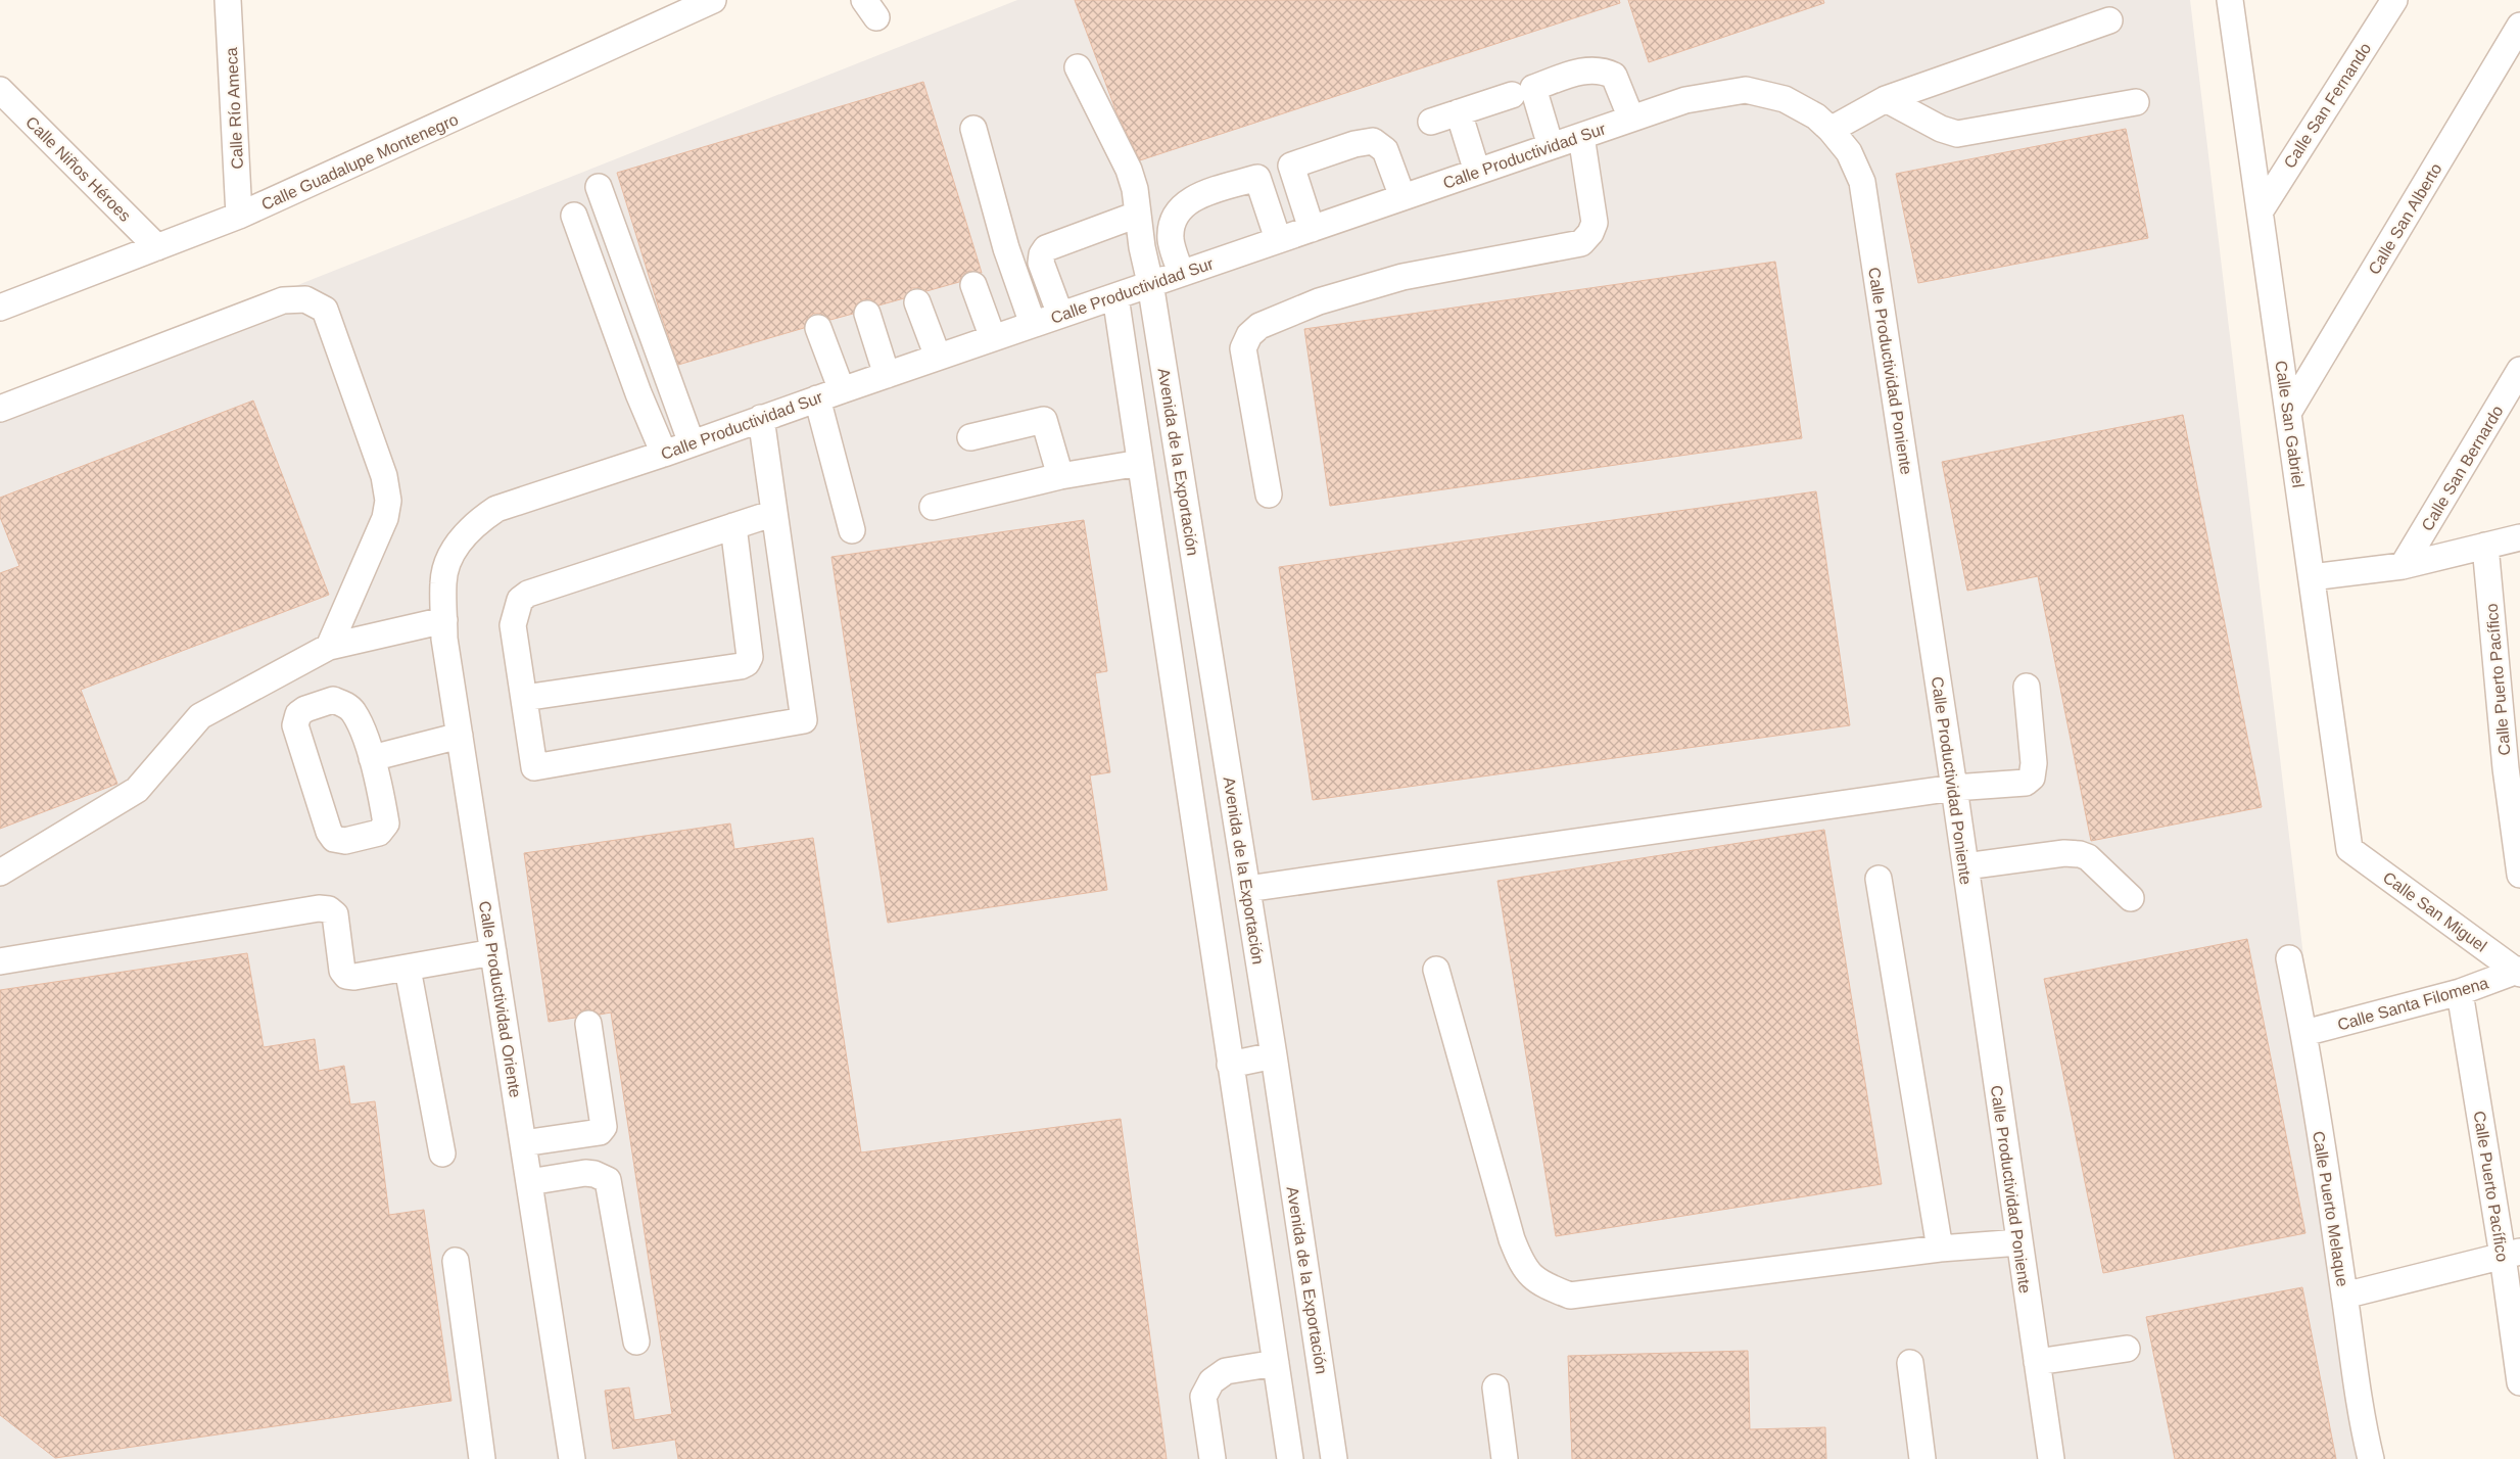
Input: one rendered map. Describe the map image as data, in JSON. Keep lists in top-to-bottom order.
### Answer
{
  "streets": {
    "street": [
      "Calle San Fernando",
      "Calle Río Ameca",
      "Calle Productividad Sur",
      "Calle Guadalupe Montenegro",
      "Calle Niños Héroes",
      "Calle San Alberto",
      "Calle Productividad Poniente",
      "Calle San Gabriel",
      "Avenida de la Exportación",
      "Calle San Bernardo",
      "Calle Puerto Pacífico",
      "Calle San Miguel",
      "Calle Productividad Oriente",
      "Calle Santa Filomena",
      "Calle Puerto Melaque"
    ]
  },
  "crossings": [
    ["Calle San Fernando", "Calle San Gabriel"],
    ["Calle Río Ameca", "Calle Guadalupe Montenegro"],
    ["Calle Productividad Sur", "Calle Productividad Poniente"],
    ["Calle Productividad Sur", "Avenida de la Exportación"],
    ["Calle Productividad Sur", "Calle Productividad Oriente"],
    ["Calle Guadalupe Montenegro", "Calle Niños Héroes"],
    ["Calle San Alberto", "Calle San Gabriel"],
    ["Calle San Gabriel", "Calle San Miguel"],
    ["Calle Puerto Pacífico", "Calle Santa Filomena"],
    ["Calle San Miguel", "Calle Santa Filomena"],
    ["Calle Santa Filomena", "Calle Puerto Melaque"]
  ]
}
